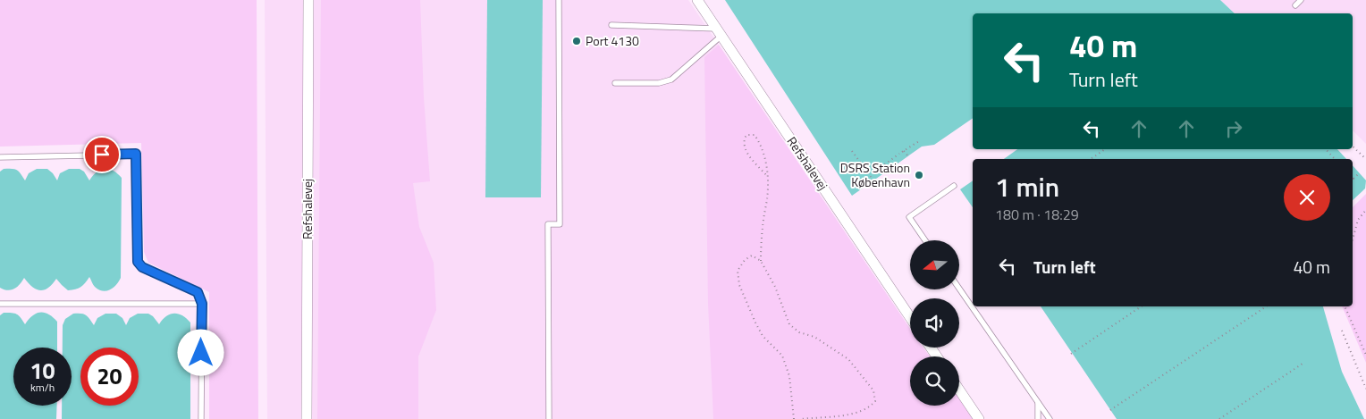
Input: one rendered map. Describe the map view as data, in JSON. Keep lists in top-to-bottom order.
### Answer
{
  "streets": {
    "street": ["Refshalevej"]
  },
  "places": ["Port 4130", "DSRS Station København"],
  "north": "left",
  "page": {
    "turn": ["40 m", "Turn left"],
    "heading": ["1 min", "180 m · 18:29"],
    "list": [
      {
        "name": "Turn left",
        "value": "40 m"
      }
    ],
    "speed": "10 km/h",
    "limit": "20"
  }
}
